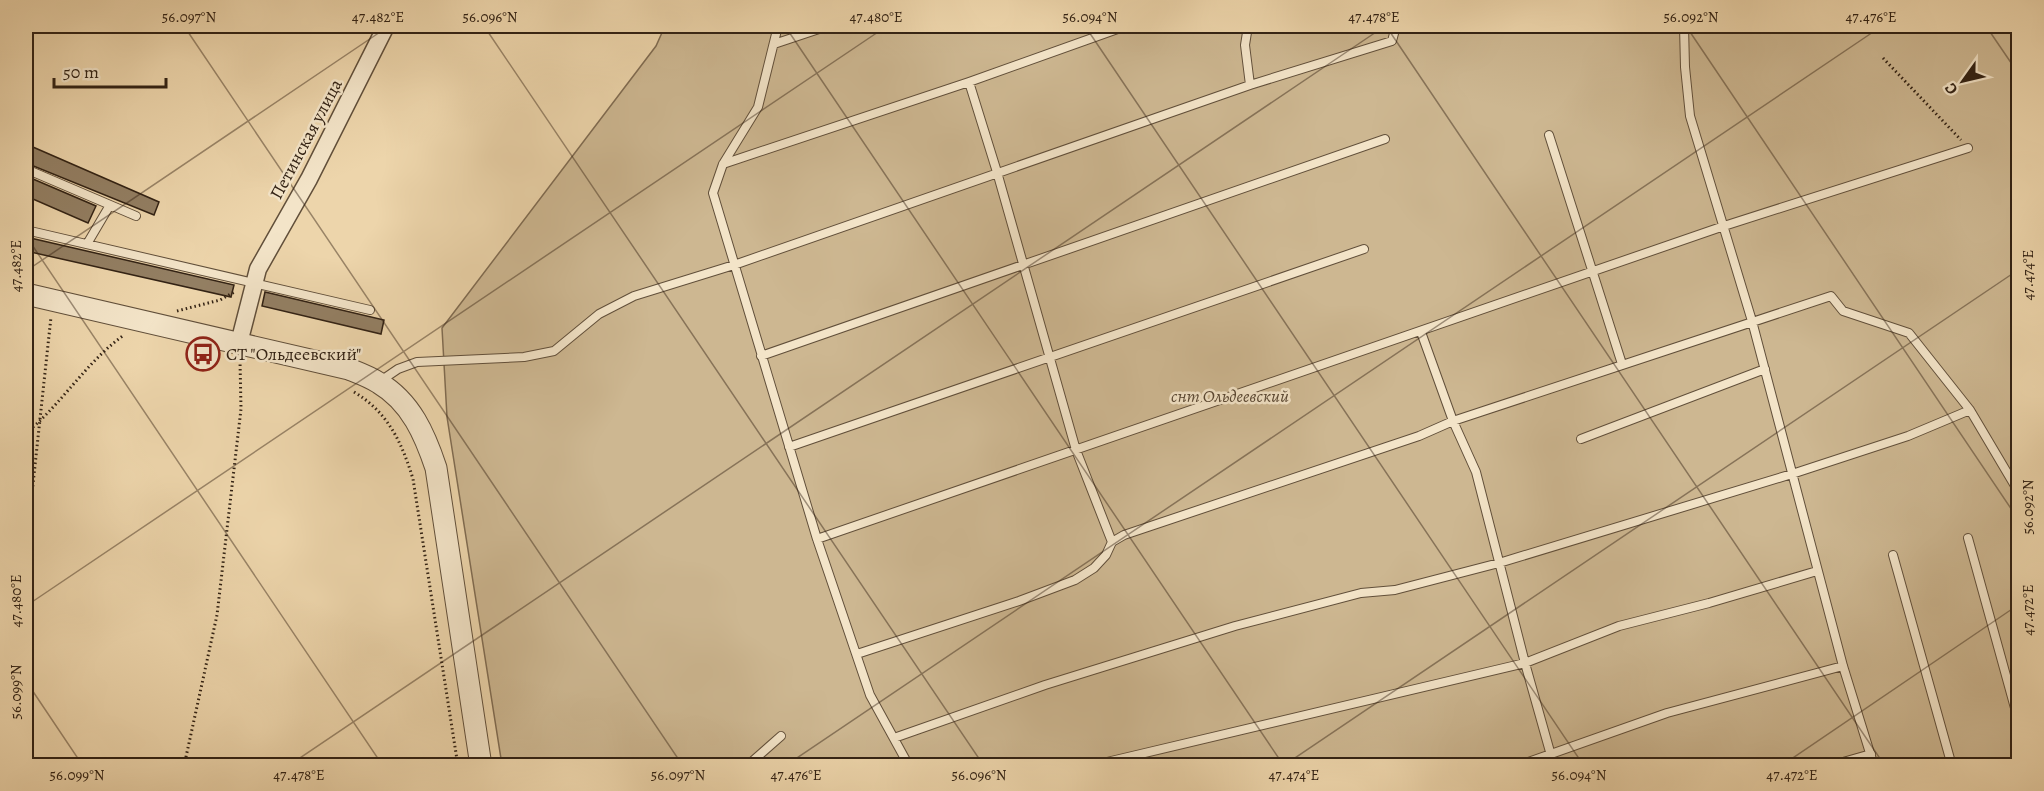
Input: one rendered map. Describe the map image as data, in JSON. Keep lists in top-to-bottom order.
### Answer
{
  "streets": {
    "street": ["Петинская улица"]
  },
  "parks": ["снт Ольдеевский"],
  "places": {
    "bus stop": ["СТ \"Ольдеевский\""]
  },
  "scale_bar": "50 m",
  "north": "bottom left",
  "coordinates": [
    "56.097°N",
    "47.482°E",
    "56.096°N",
    "47.480°E",
    "56.094°N",
    "47.478°E",
    "56.092°N",
    "47.476°E",
    "47.474°E",
    "47.472°E",
    "56.099°N"
  ]
}
